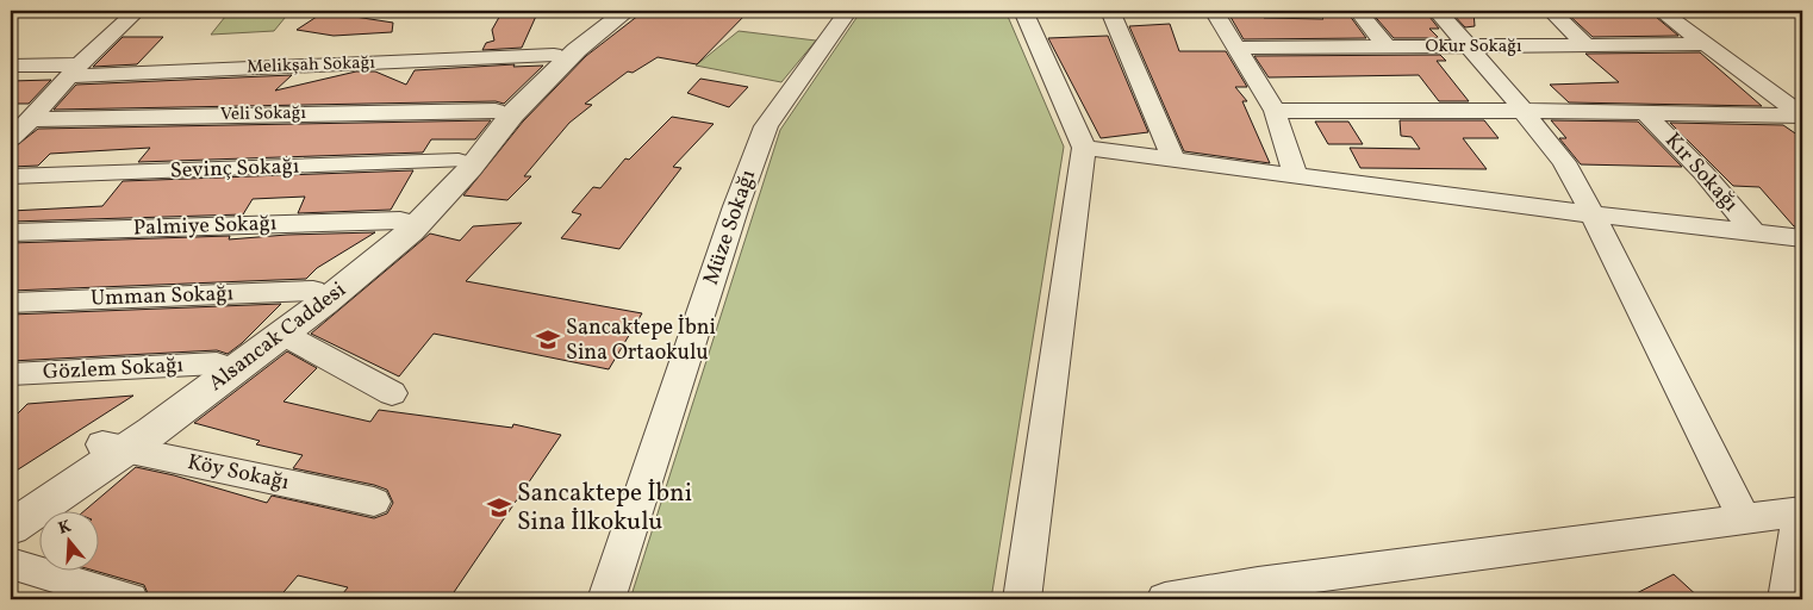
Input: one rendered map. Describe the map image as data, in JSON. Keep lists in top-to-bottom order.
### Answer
{
  "streets": {
    "street": [
      "Okur Sokağı",
      "Melikşah Sokağı",
      "Veli Sokağı",
      "Sevinç Sokağı",
      "Kır Sokağı",
      "Palmiye Sokağı",
      "Müze Sokağı",
      "Umman Sokağı",
      "Alsancak Caddesi",
      "Gözlem Sokağı",
      "Köy Sokağı"
    ]
  },
  "crossings": [
    ["Melikşah Sokağı", "Alsancak Caddesi"],
    ["Veli Sokağı", "Alsancak Caddesi"],
    ["Sevinç Sokağı", "Alsancak Caddesi"],
    ["Palmiye Sokağı", "Alsancak Caddesi"],
    ["Umman Sokağı", "Alsancak Caddesi"],
    ["Alsancak Caddesi", "Gözlem Sokağı"],
    ["Alsancak Caddesi", "Köy Sokağı"]
  ],
  "places": {
    "school or university": ["Sancaktepe İbni Sina Ortaokulu", "Sancaktepe İbni Sina İlkokulu"]
  },
  "north": "top"
}
